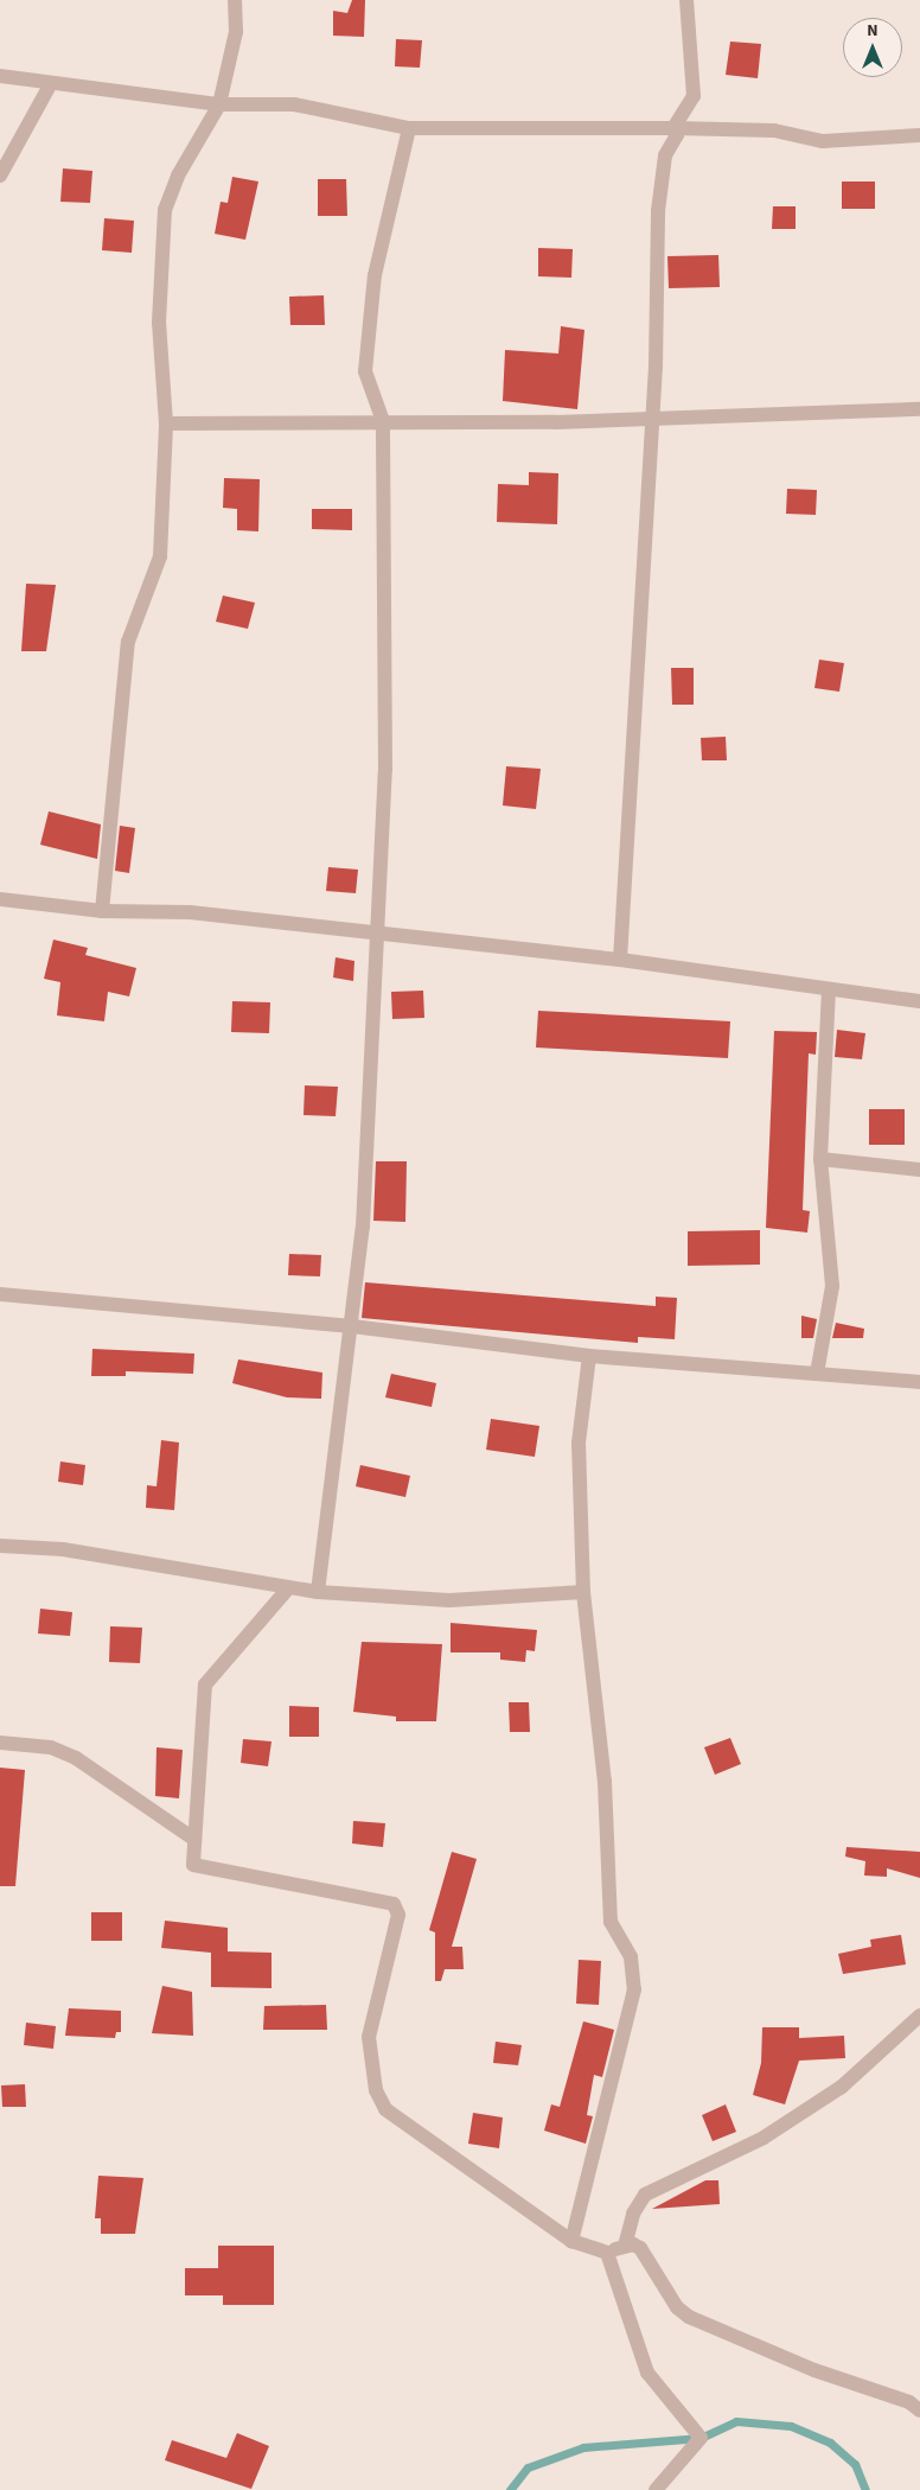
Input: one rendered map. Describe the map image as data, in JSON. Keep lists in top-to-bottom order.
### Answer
{
  "north": "top"
}
